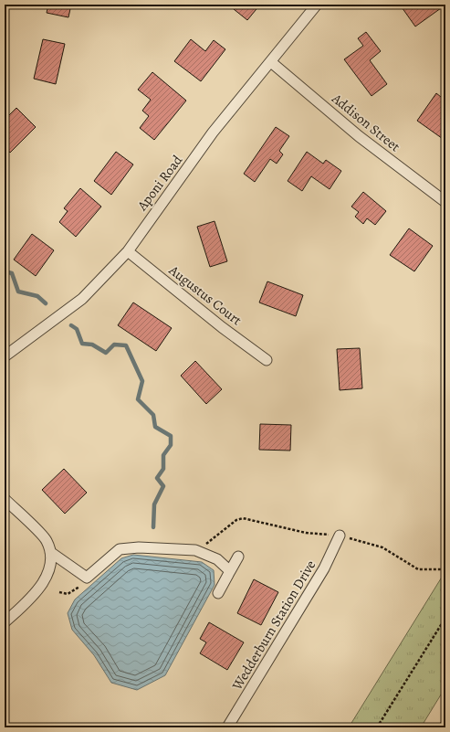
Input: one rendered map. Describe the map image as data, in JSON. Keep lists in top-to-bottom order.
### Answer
{
  "streets": {
    "street": [
      "Addison Street",
      "Aponi Road",
      "Augustus Court",
      "Wedderburn Station Drive"
    ]
  },
  "crossings": [
    ["Addison Street", "Aponi Road"],
    ["Aponi Road", "Augustus Court"]
  ]
}
